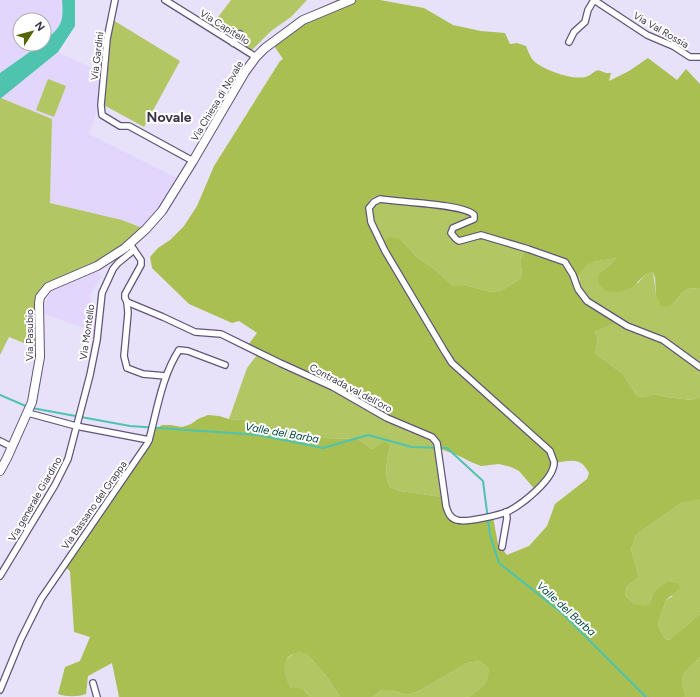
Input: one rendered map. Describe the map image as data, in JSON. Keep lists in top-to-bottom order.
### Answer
{
  "streets": {
    "main road": ["Via Chiesa di Novale", "Via Pasubio"],
    "street": [
      "Via Capitello",
      "Via Val Rossia",
      "Via Gardini",
      "Via Montello",
      "Contrada val dell'oro",
      "Via generale Giardino",
      "Via Bassano del Grappa"
    ]
  },
  "crossings": [
    ["Via Capitello", "Via Chiesa di Novale"],
    ["Via Gardini", "Via Chiesa di Novale"],
    ["Via Chiesa di Novale", "Via Montello"],
    ["Via Chiesa di Novale", "Via Pasubio"],
    ["Via Montello", "Via Pasubio"],
    ["Via Montello", "Via generale Giardino"]
  ],
  "districts": ["Novale"],
  "water": ["Valle del Barba"],
  "north": "top right"
}
